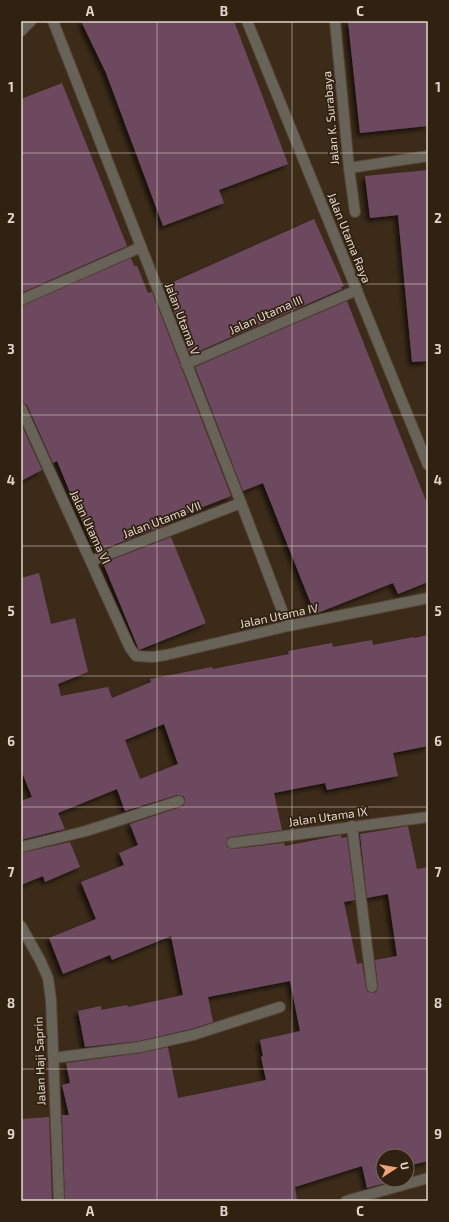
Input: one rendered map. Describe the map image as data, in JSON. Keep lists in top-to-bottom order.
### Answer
{
  "streets": {
    "street": [
      "Jalan K. Surabaya",
      "Jalan Utama Raya",
      "Jalan Utama III",
      "Jalan Utama V",
      "Jalan Utama VII",
      "Jalan Utama VI",
      "Jalan Utama IV",
      "Jalan Utama IX",
      "Jalan Haji Saprin"
    ]
  },
  "crossings": [
    ["Jalan Utama Raya", "Jalan Utama III"],
    ["Jalan Utama III", "Jalan Utama V"],
    ["Jalan Utama V", "Jalan Utama VII"],
    ["Jalan Utama V", "Jalan Utama IV"],
    ["Jalan Utama VII", "Jalan Utama VI"],
    ["Jalan Utama VI", "Jalan Utama IV"]
  ],
  "north": "right",
  "grid": {
    "columns": ["A", "B", "C"],
    "rows": [
      "1",
      "2",
      "3",
      "4",
      "5",
      "6",
      "7",
      "8",
      "9"
    ]
  }
}
